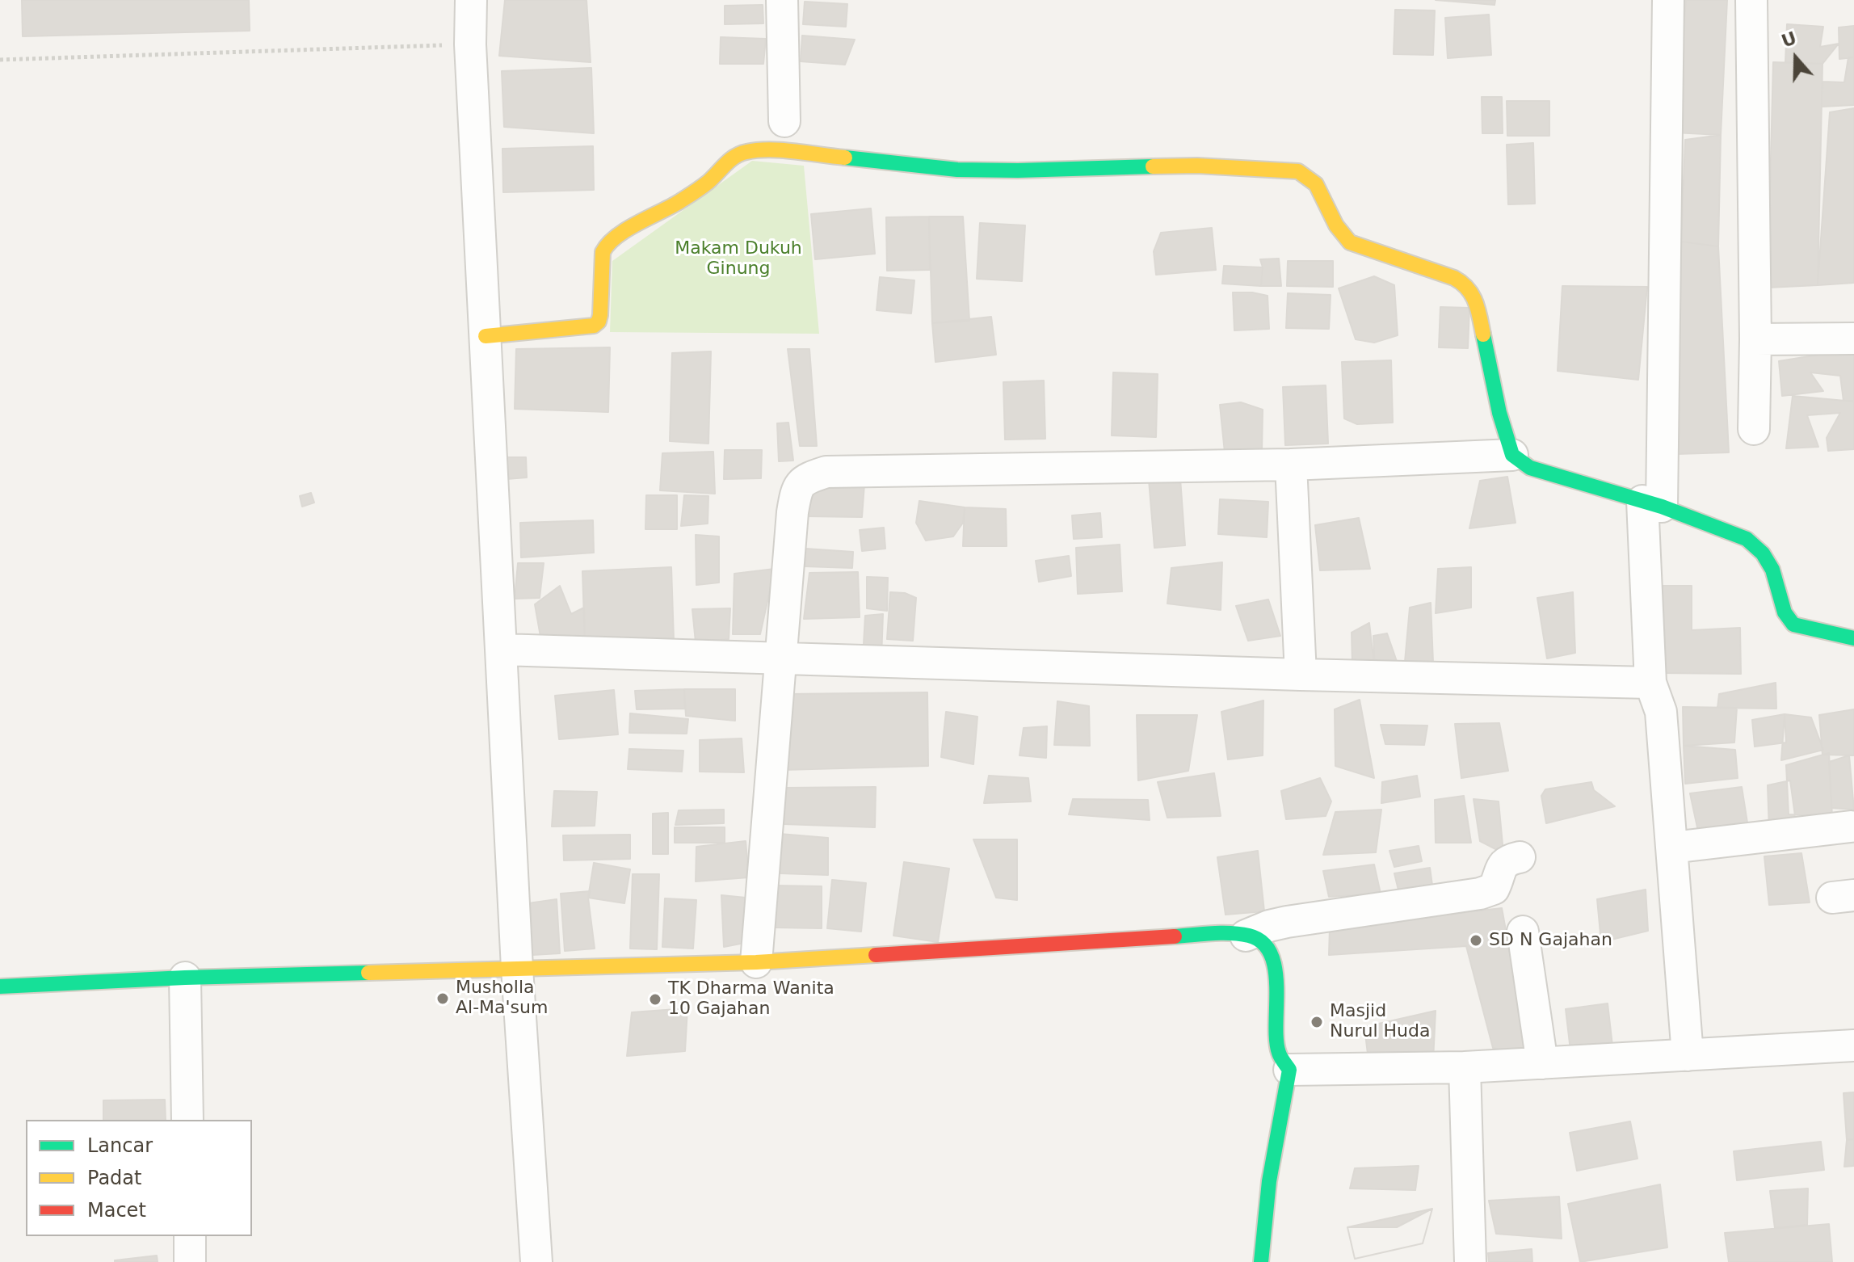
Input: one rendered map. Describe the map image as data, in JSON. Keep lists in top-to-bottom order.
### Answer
{
  "parks": ["Makam Dukuh Ginung"],
  "places": [
    "SD N Gajahan",
    "Musholla Al-Ma'sum",
    "TK Dharma Wanita 10 Gajahan",
    "Masjid Nurul Huda"
  ],
  "legend": ["Lancar", "Padat", "Macet"],
  "north": "top"
}
